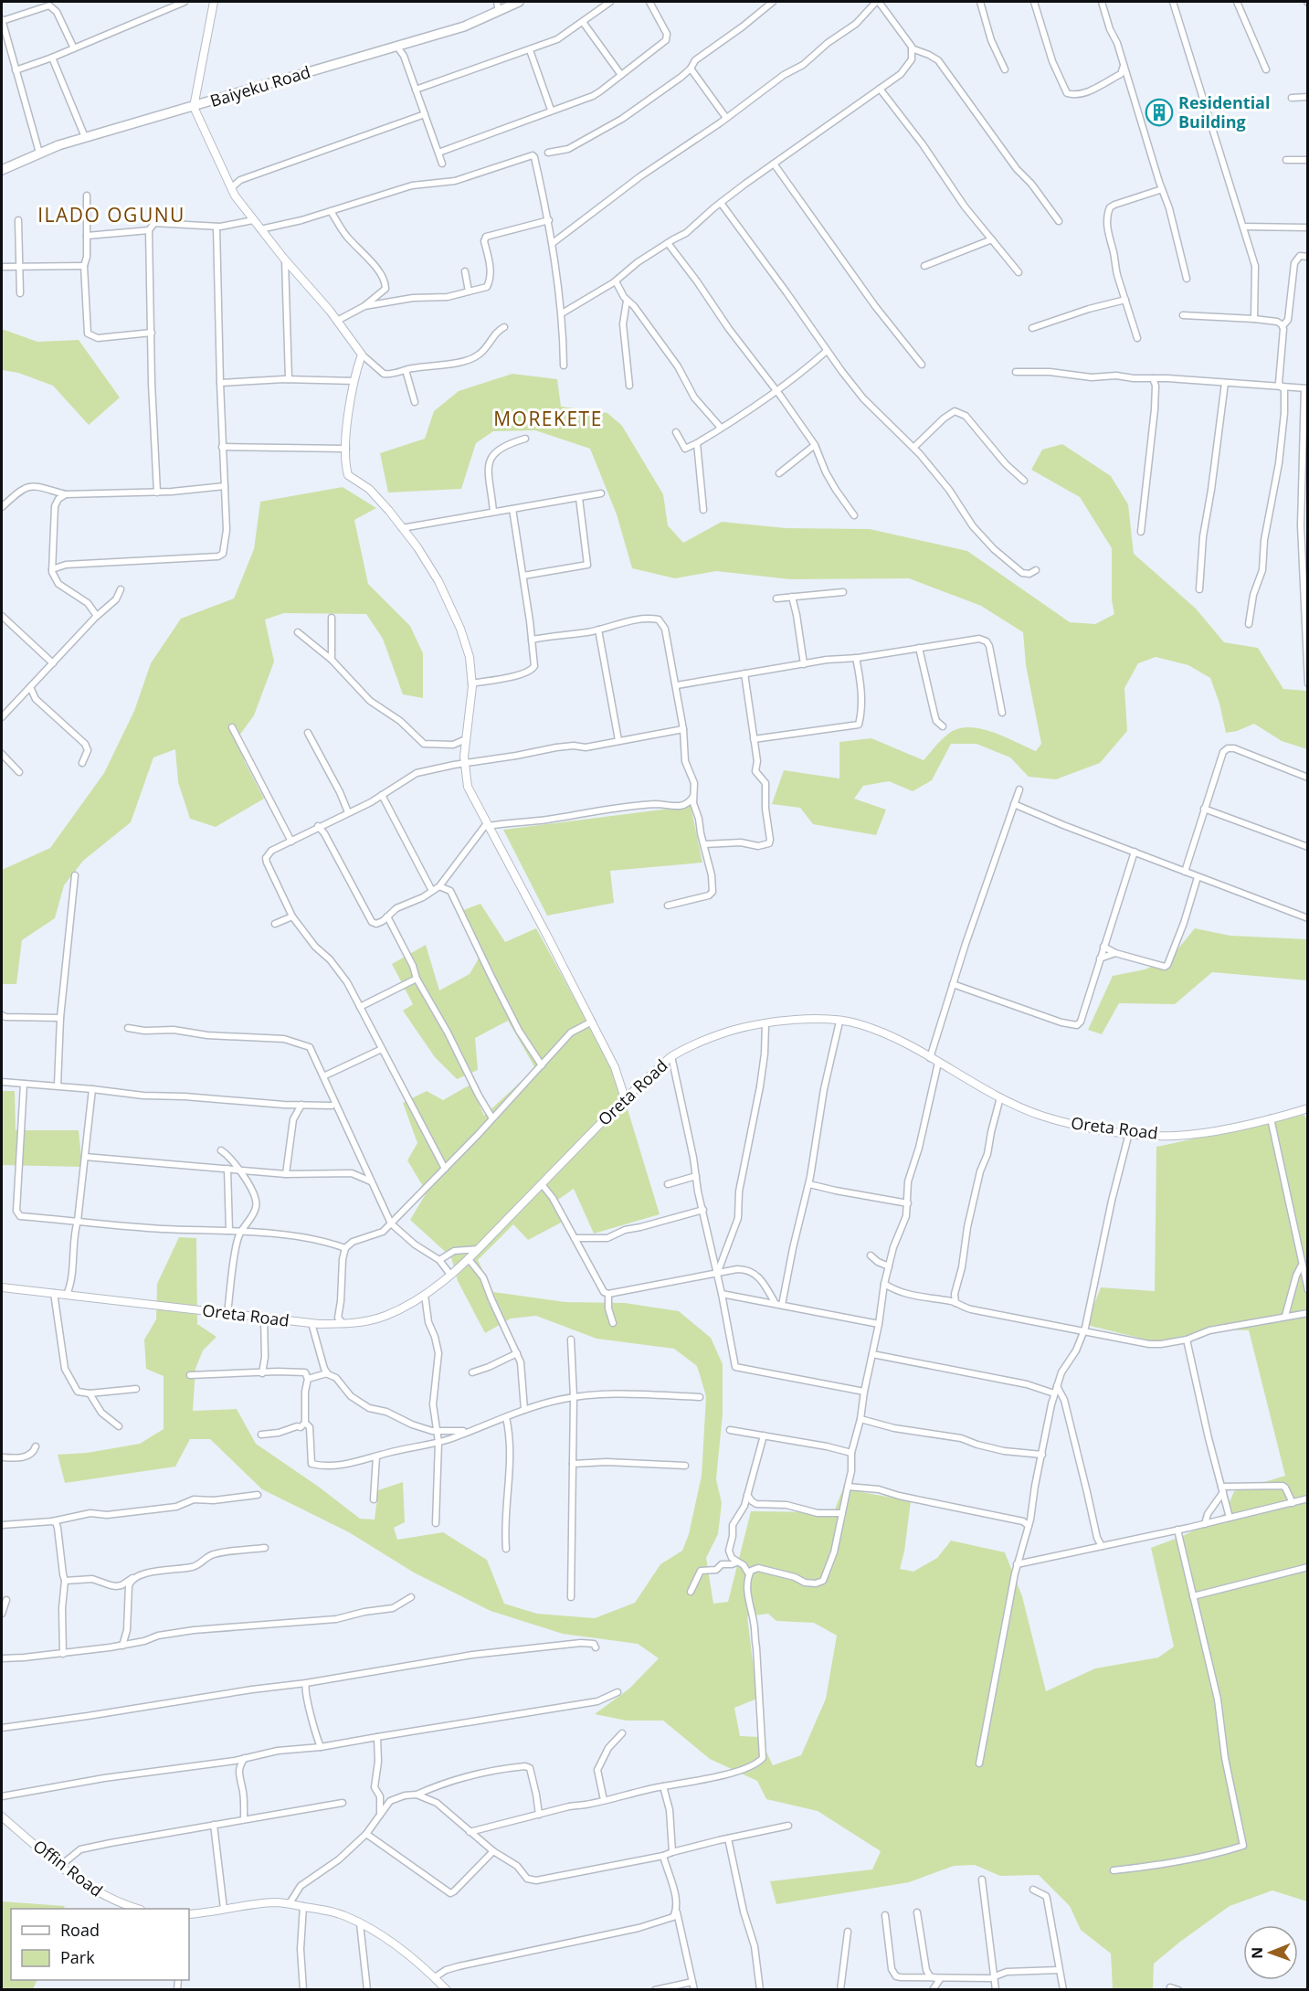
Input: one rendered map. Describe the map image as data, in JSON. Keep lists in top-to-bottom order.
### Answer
{
  "streets": {
    "main road": ["Baiyeku Road"],
    "street": ["Oreta Road", "Offin Road"]
  },
  "districts": ["ILADO OGUNU", "MOREKETE"],
  "places": {
    "building": ["Residential Building"]
  },
  "legend": ["Road", "Park"],
  "north": "left"
}
